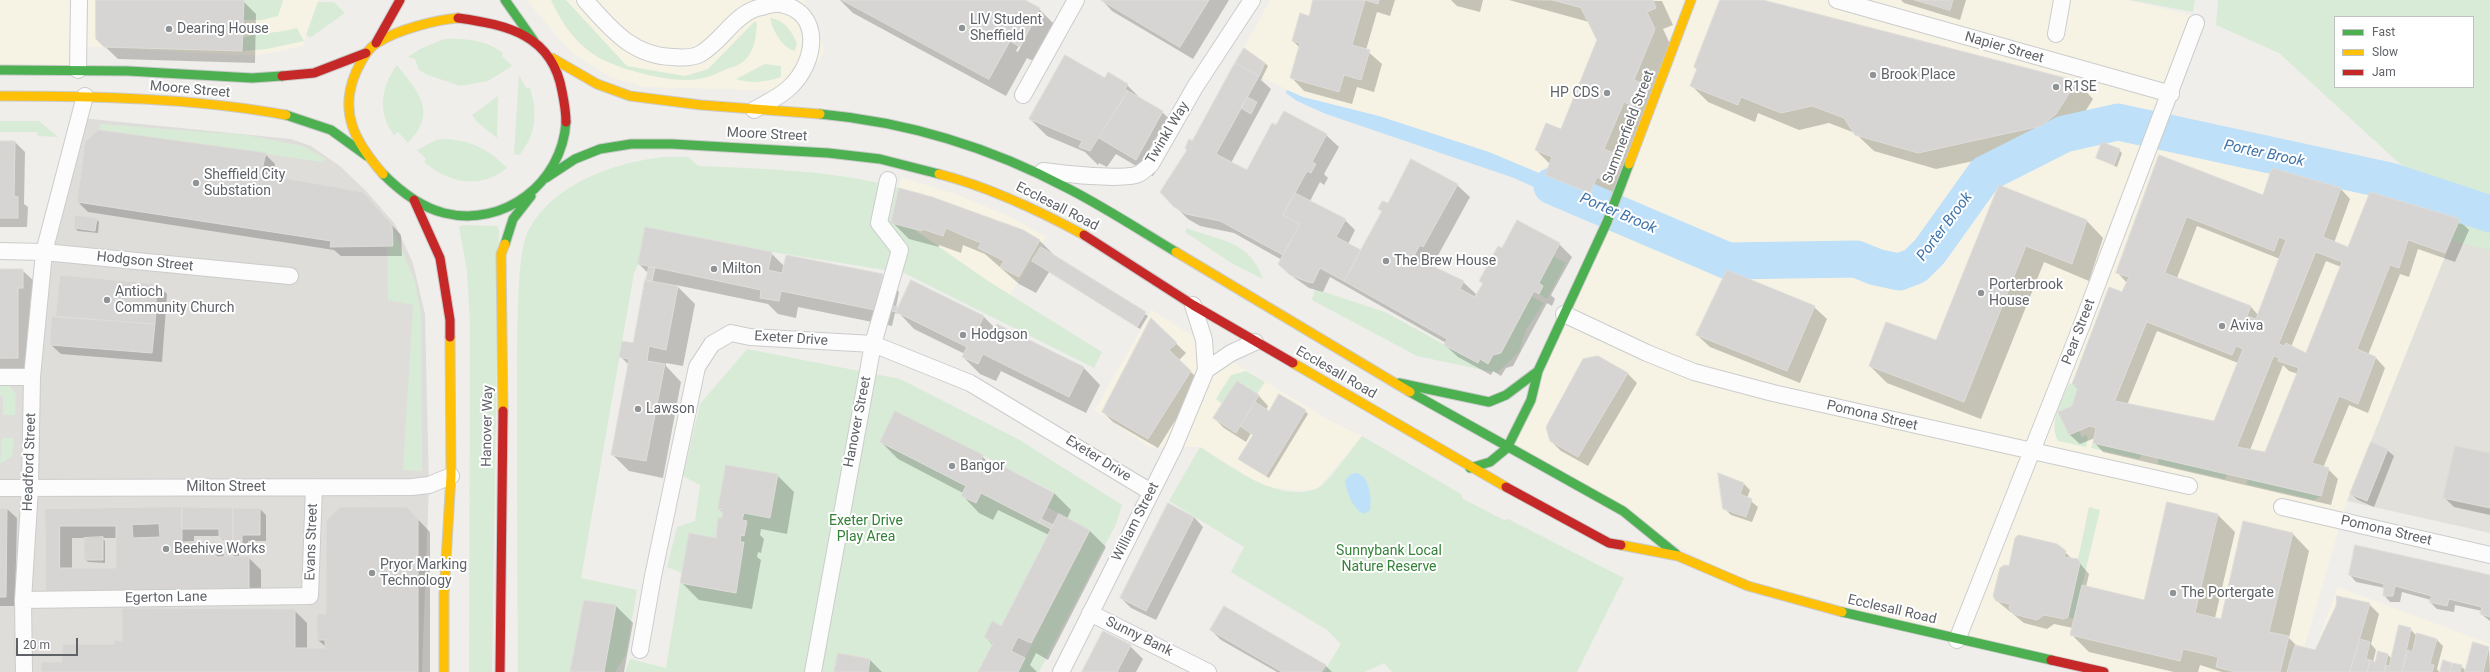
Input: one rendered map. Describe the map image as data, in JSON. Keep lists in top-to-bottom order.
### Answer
{
  "streets": {
    "main road": [
      "Moore Street",
      "Summerfield Street",
      "Ecclesall Road",
      "Hanover Way"
    ],
    "street": [
      "Napier Street",
      "Twinkl Way",
      "Hodgson Street",
      "Pear Street",
      "Exeter Drive",
      "Pomona Street",
      "Hanover Street",
      "Headford Street",
      "Milton Street",
      "William Street",
      "Evans Street",
      "Egerton Lane",
      "Sunny Bank"
    ]
  },
  "crossings": [
    ["Napier Street", "Pear Street"],
    ["Moore Street", "Ecclesall Road"],
    ["Moore Street", "Hanover Way"],
    ["Moore Street", "Headford Street"],
    ["Summerfield Street", "Ecclesall Road"],
    ["Summerfield Street", "Pomona Street"],
    ["Twinkl Way", "Ecclesall Road"],
    ["Ecclesall Road", "Pear Street"],
    ["Ecclesall Road", "William Street"],
    ["Hodgson Street", "Headford Street"],
    ["Pear Street", "Pomona Street"],
    ["Exeter Drive", "Hanover Street"],
    ["Exeter Drive", "William Street"],
    ["Headford Street", "Milton Street"],
    ["Headford Street", "Egerton Lane"],
    ["Milton Street", "Evans Street"],
    ["William Street", "Sunny Bank"],
    ["Evans Street", "Egerton Lane"]
  ],
  "water": ["Porter Brook"],
  "parks": ["Exeter Drive Play Area", "Sunnybank Local Nature Reserve"],
  "places": [
    "LIV Student Sheffield",
    "Dearing House",
    "Brook Place",
    "R1SE",
    "HP CDS",
    "Sheffield City Substation",
    "The Brew House",
    "Milton",
    "Porterbrook House",
    "Antioch Community Church",
    "Aviva",
    "Hodgson",
    "Lawson",
    "Bangor",
    "Beehive Works",
    "Pryor Marking Technology",
    "The Portergate"
  ],
  "legend": ["Fast", "Slow", "Jam"],
  "scale_bar": "20 m"
}
